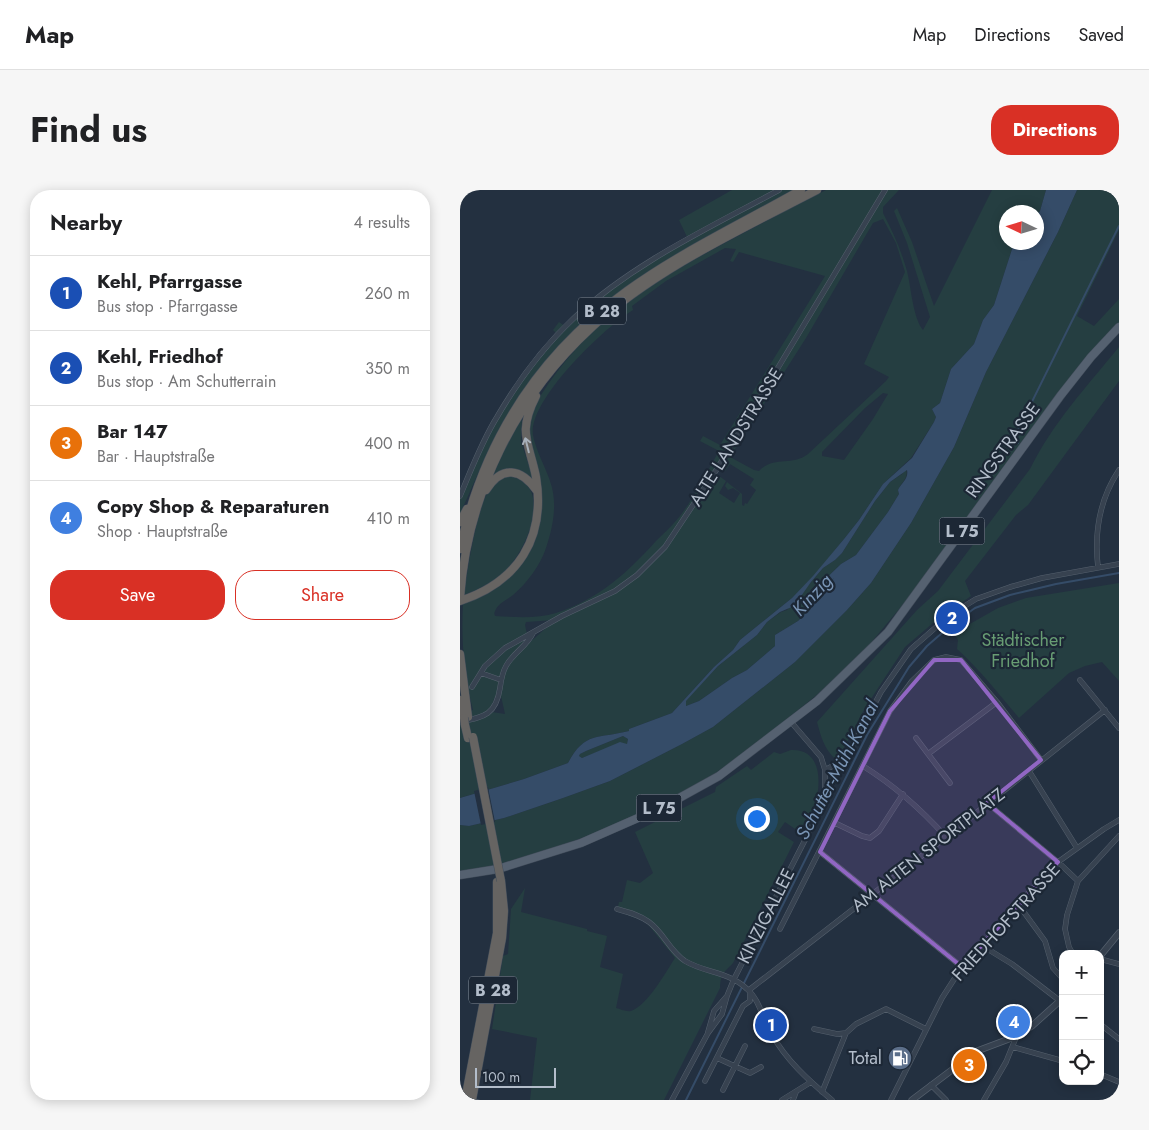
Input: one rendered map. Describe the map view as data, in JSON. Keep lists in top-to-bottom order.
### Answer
{
  "streets": {
    "highway": ["B 28"],
    "main road": ["RINGSTRASSE", "L 75"],
    "street": [
      "ALTE LANDSTRASSE",
      "AM ALTEN SPORTPLATZ",
      "KINZIGALLEE",
      "FRIEDHOFSTRASSE"
    ]
  },
  "crossings": [
    ["RINGSTRASSE", "L 75"],
    ["RINGSTRASSE", "KINZIGALLEE"],
    ["L 75", "KINZIGALLEE"]
  ],
  "water": ["Kinzig", "Schutter-Mühl-Kanal"],
  "parks": ["Städtischer Friedhof"],
  "places": {
    "fuel station": ["Total"]
  },
  "scale_bar": "100 m",
  "north": "left",
  "page": {
    "header": "Map",
    "nav": ["Map", "Directions", "Saved"],
    "title": "Find us",
    "buttons": [
      "Directions",
      ["Save", "Share"]
    ],
    "heading": ["Nearby", "4 results"],
    "list": [
      {
        "mark": "1",
        "name": "Kehl, Pfarrgasse",
        "note": "Bus stop · Pfarrgasse",
        "value": "260 m"
      },
      {
        "mark": "2",
        "name": "Kehl, Friedhof",
        "note": "Bus stop · Am Schutterrain",
        "value": "350 m"
      },
      {
        "mark": "3",
        "name": "Bar 147",
        "note": "Bar · Hauptstraße",
        "value": "400 m"
      },
      {
        "mark": "4",
        "name": "Copy Shop & Reparaturen",
        "note": "Shop · Hauptstraße",
        "value": "410 m"
      }
    ],
    "pins": [
      "2",
      "4",
      "1",
      "3"
    ],
    "map_buttons": ["+", "−"],
    "scale": "100 m"
  }
}
